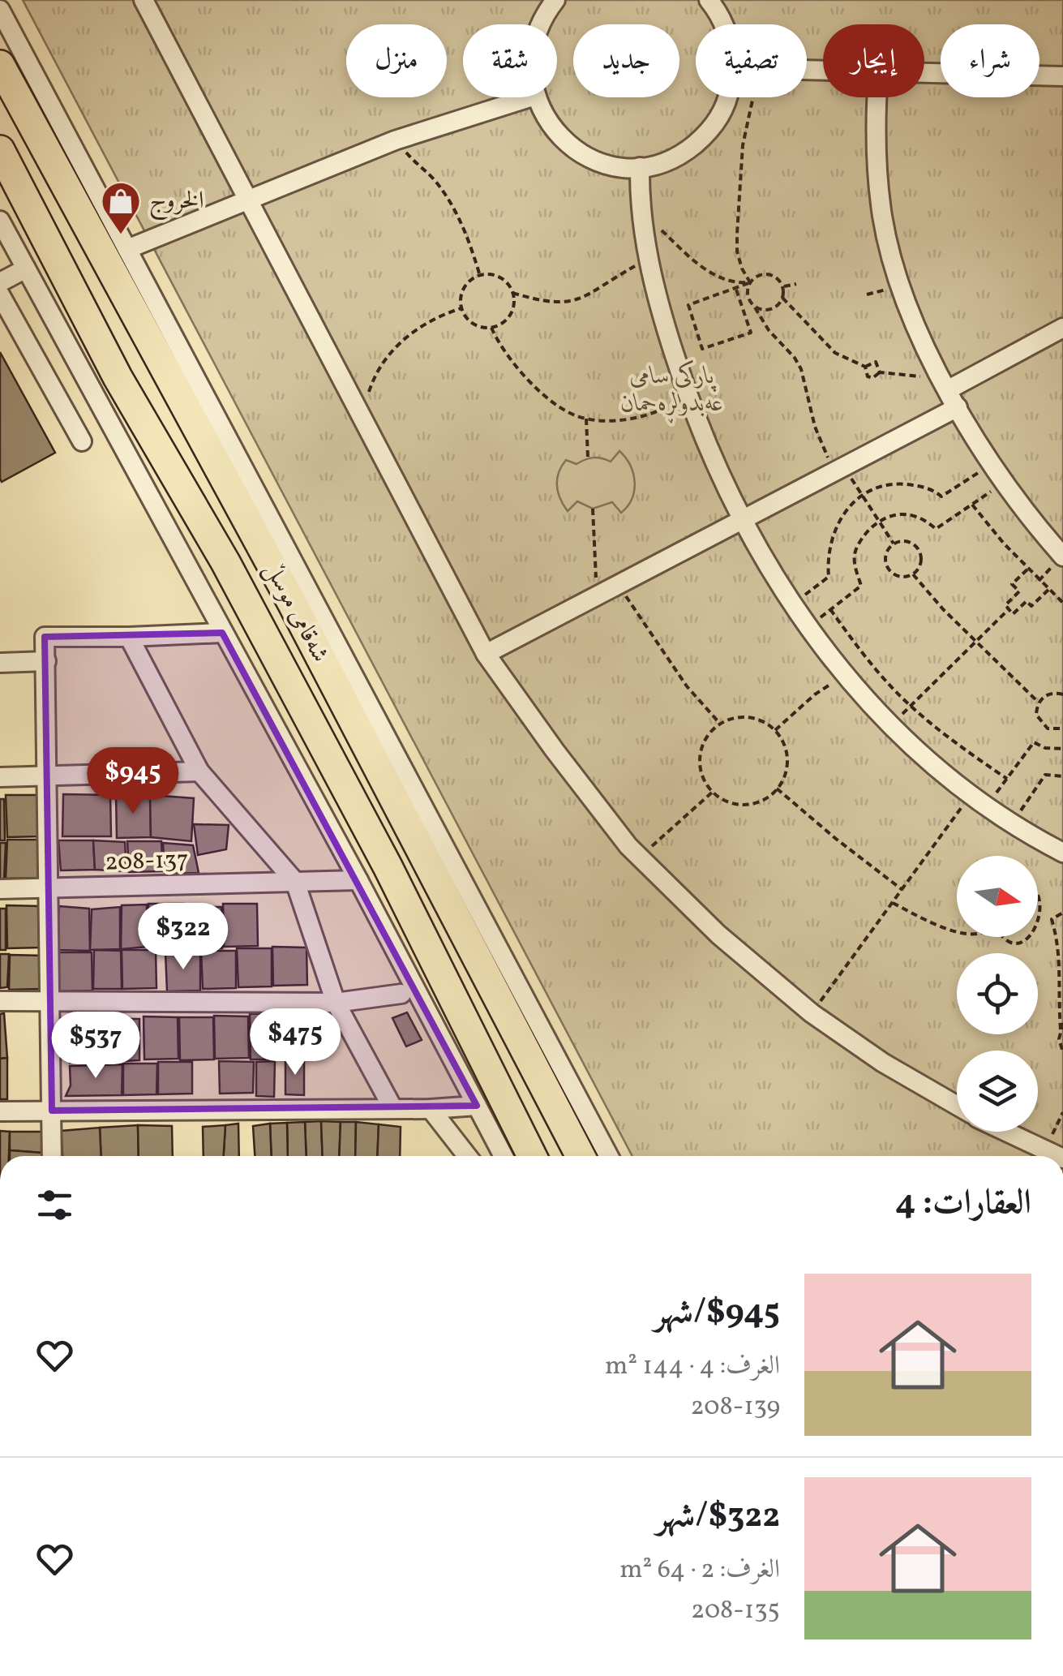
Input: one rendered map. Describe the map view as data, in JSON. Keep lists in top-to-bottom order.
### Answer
{
  "streets": {
    "highway": ["شەقامی موسڵ"],
    "street": ["208-137"]
  },
  "parks": ["پارکی سامی عەبدولڕەحمان"],
  "places": {
    "shop": ["الخروج"]
  },
  "north": "right",
  "page": {
    "chip": [
      "شراء",
      "إيجار",
      "تصفية",
      "جديد",
      "شقة",
      "منزل"
    ],
    "price": [
      "$945",
      "$322",
      "$475",
      "$537"
    ],
    "heading": "العقارات: 4",
    "list": [
      {
        "name": "$945/شهر",
        "note": "الغرف: 4 · 144 m² · 208-139"
      },
      {
        "name": "$322/شهر",
        "note": "الغرف: 2 · 64 m² · 208-135"
      }
    ]
  }
}
